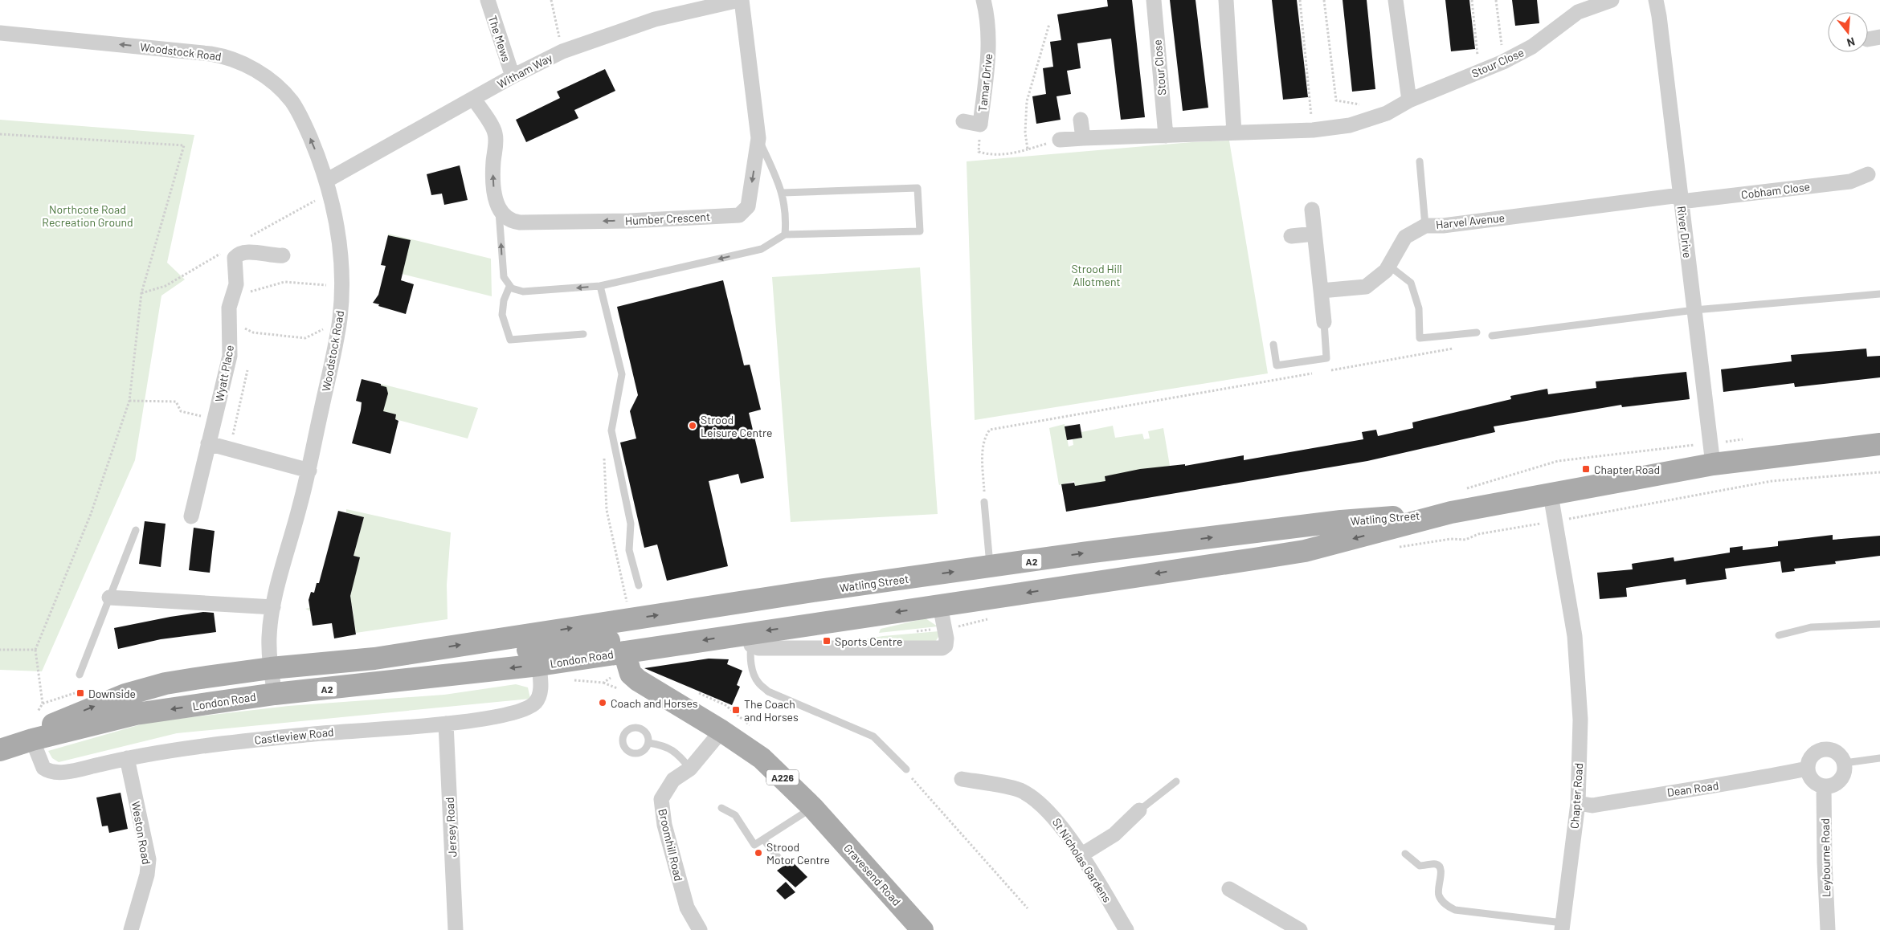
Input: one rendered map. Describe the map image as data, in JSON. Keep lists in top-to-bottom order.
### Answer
{
  "streets": {
    "main road": [
      "Watling Street",
      "A2",
      "London Road",
      "A226",
      "Gravesend Road"
    ],
    "street": [
      "The Mews",
      "Woodstock Road",
      "Stour Close",
      "Witham Way",
      "Tamar Drive",
      "Cobham Close",
      "Humber Crescent",
      "Harvel Avenue",
      "River Drive",
      "Wyatt Place",
      "Castleview Road",
      "Dean Road",
      "Chapter Road",
      "Jersey Road",
      "Weston Road",
      "Broomhill Road",
      "Leybourne Road",
      "St Nicholas Gardens"
    ]
  },
  "crossings": [
    ["The Mews", "Witham Way"],
    ["Woodstock Road", "Witham Way"],
    ["Woodstock Road", "London Road"],
    ["Witham Way", "Humber Crescent"],
    ["Cobham Close", "Harvel Avenue"],
    ["Cobham Close", "River Drive"],
    ["Harvel Avenue", "River Drive"],
    ["River Drive", "A2"],
    ["Watling Street", "A2"],
    ["Watling Street", "London Road"],
    ["Watling Street", "Gravesend Road"],
    ["A2", "Chapter Road"],
    ["London Road", "Castleview Road"],
    ["London Road", "Gravesend Road"],
    ["Castleview Road", "Jersey Road"],
    ["Castleview Road", "Weston Road"],
    ["Dean Road", "Chapter Road"],
    ["Dean Road", "Leybourne Road"],
    ["Broomhill Road", "Gravesend Road"]
  ],
  "one_way": ["Woodstock Road", "Humber Crescent"],
  "parks": ["Northcote Road Recreation Ground", "Strood Hill Allotment"],
  "places": {
    "other": ["Strood Leisure Centre", "Coach and Horses", "Strood Motor Centre"],
    "transit": [
      "Chapter Road",
      "Sports Centre",
      "Downside",
      "The Coach and Horses"
    ]
  },
  "north": "bottom"
}
